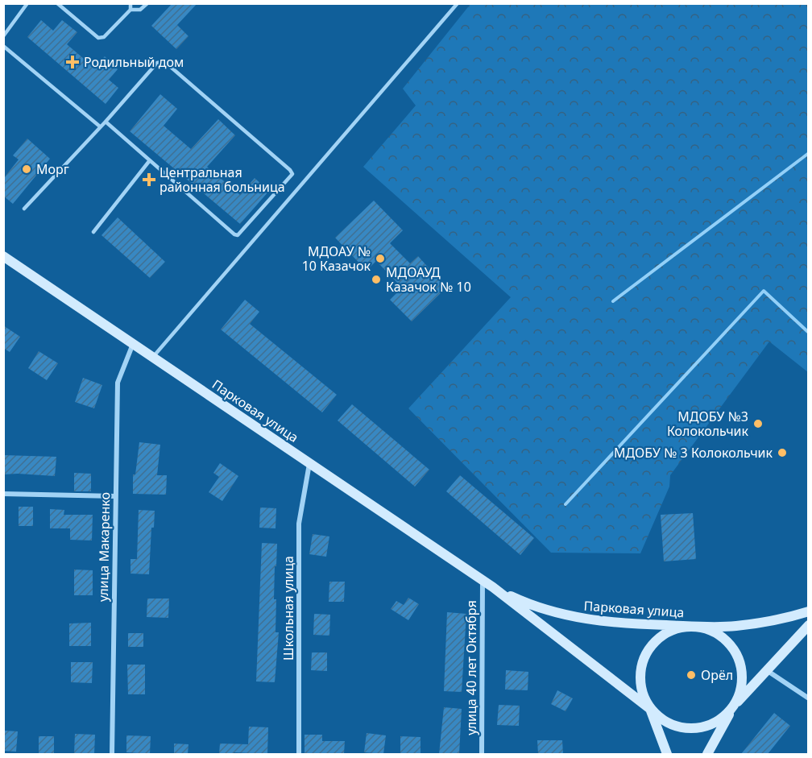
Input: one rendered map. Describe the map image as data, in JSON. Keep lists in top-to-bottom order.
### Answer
{
  "streets": {
    "main road": ["Парковая улица"],
    "street": ["улица Макаренко", "Школьная улица", "улица 40 лет Октября"]
  },
  "crossings": [
    ["Парковая улица", "улица Макаренко"],
    ["Парковая улица", "Школьная улица"],
    ["Парковая улица", "улица 40 лет Октября"]
  ],
  "places": {
    "health": ["Родильный дом", "Центральная районная больница"],
    "other": [
      "Морг",
      "МДОАУ № 10 Казачок",
      "МДОАУД Казачок № 10",
      "МДОБУ №3 Колокольчик",
      "МДОБУ № 3 Колокольчик",
      "Орёл"
    ]
  }
}
